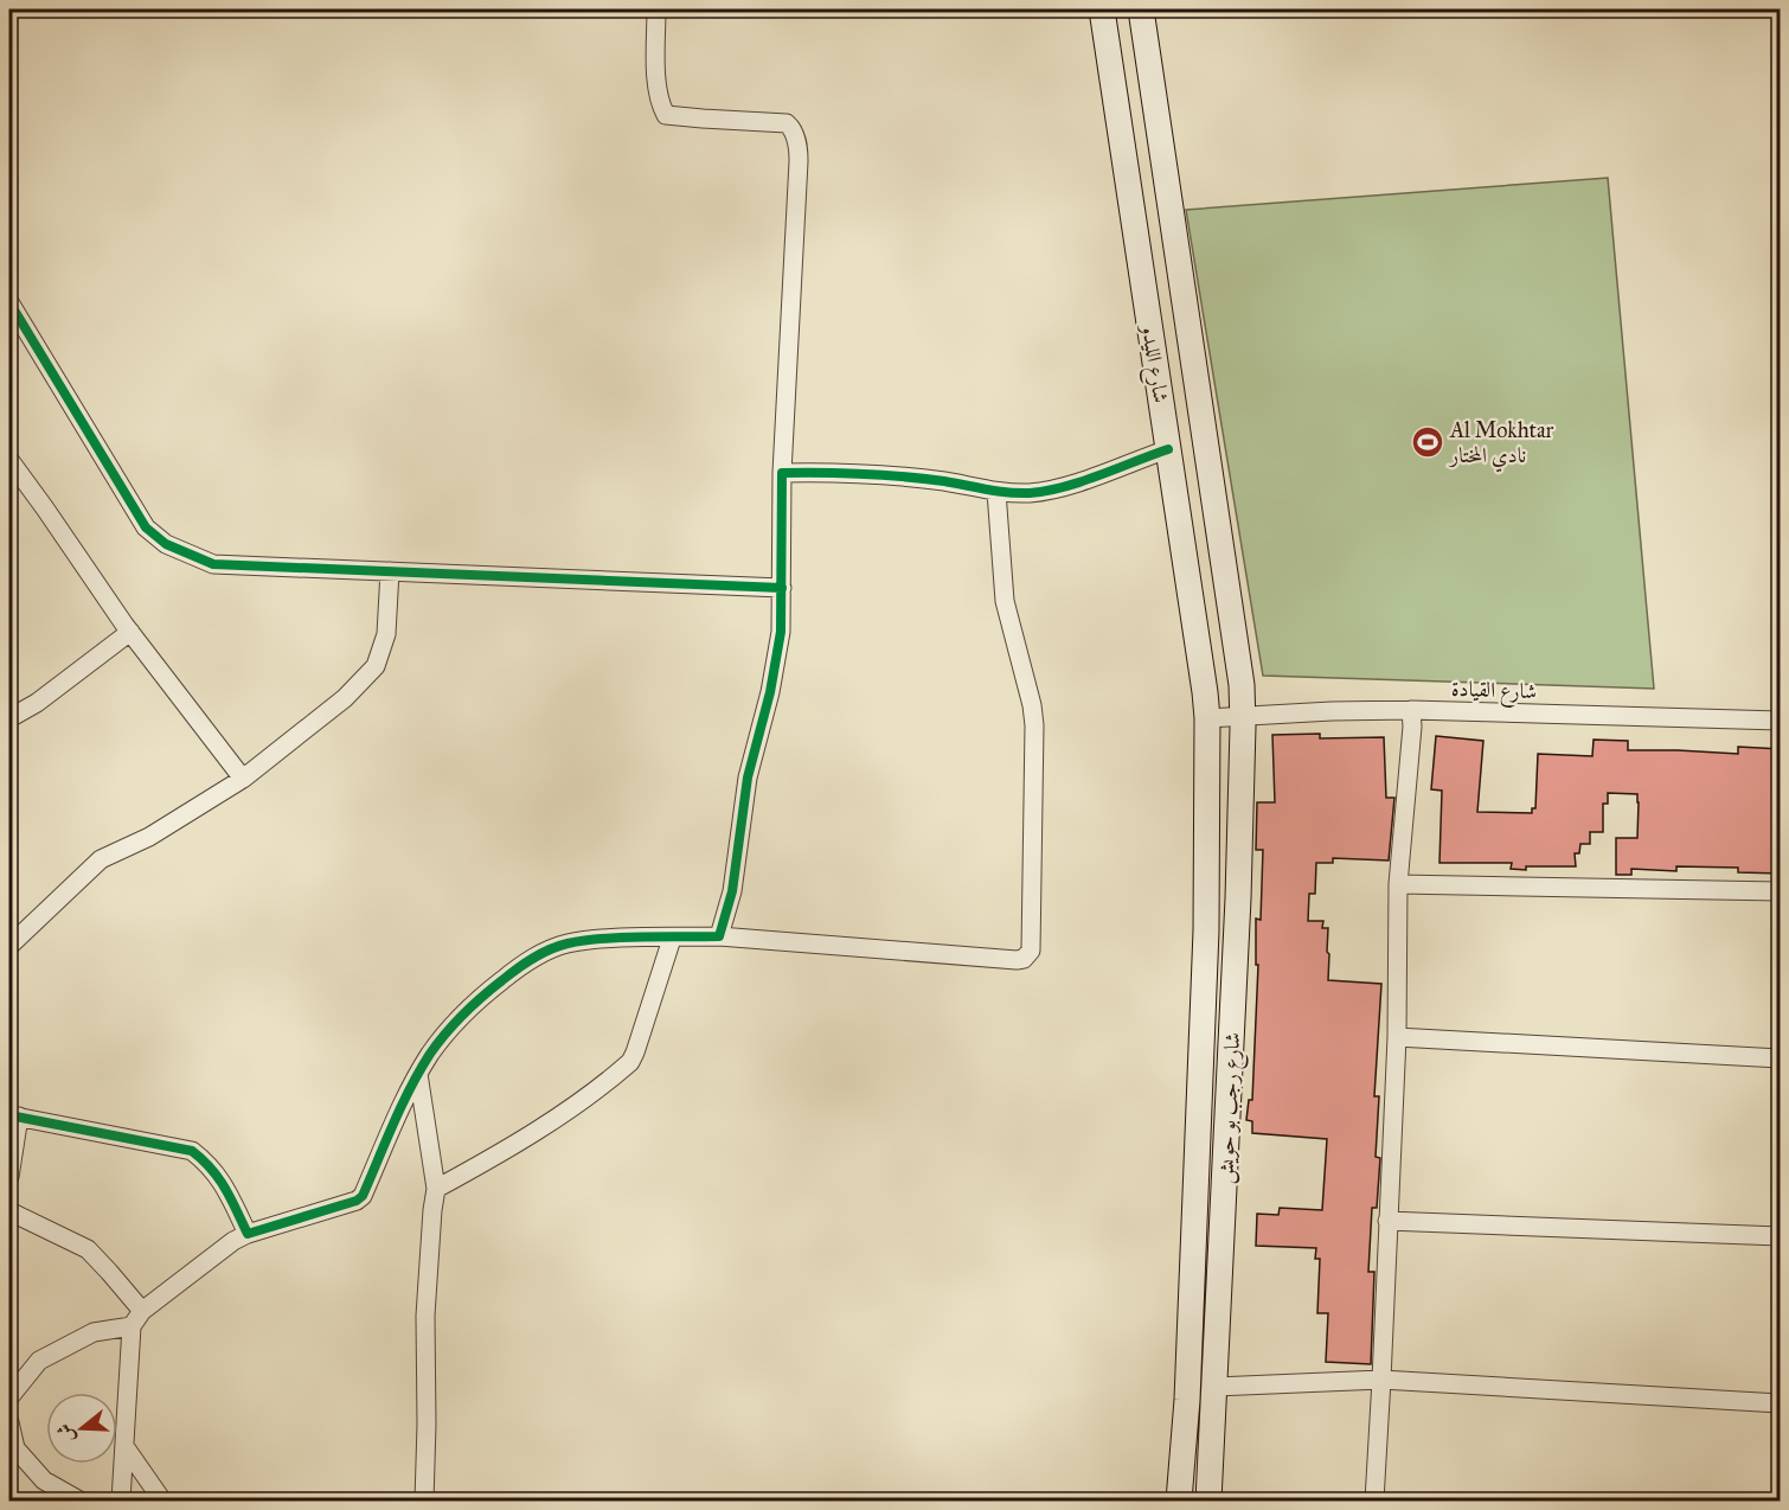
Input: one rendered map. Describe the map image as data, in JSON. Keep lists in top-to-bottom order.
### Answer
{
  "streets": {
    "main road": ["شارع الليدو", "شارع رجب بو حويش"],
    "street": ["شارع القيادة"]
  },
  "crossings": [
    ["شارع الليدو", "شارع القيادة"],
    ["شارع الليدو", "شارع رجب بو حويش"],
    ["شارع القيادة", "شارع رجب بو حويش"]
  ],
  "places": {
    "sports": ["Al Mokhtar نادي المختار"]
  },
  "north": "left"
}
